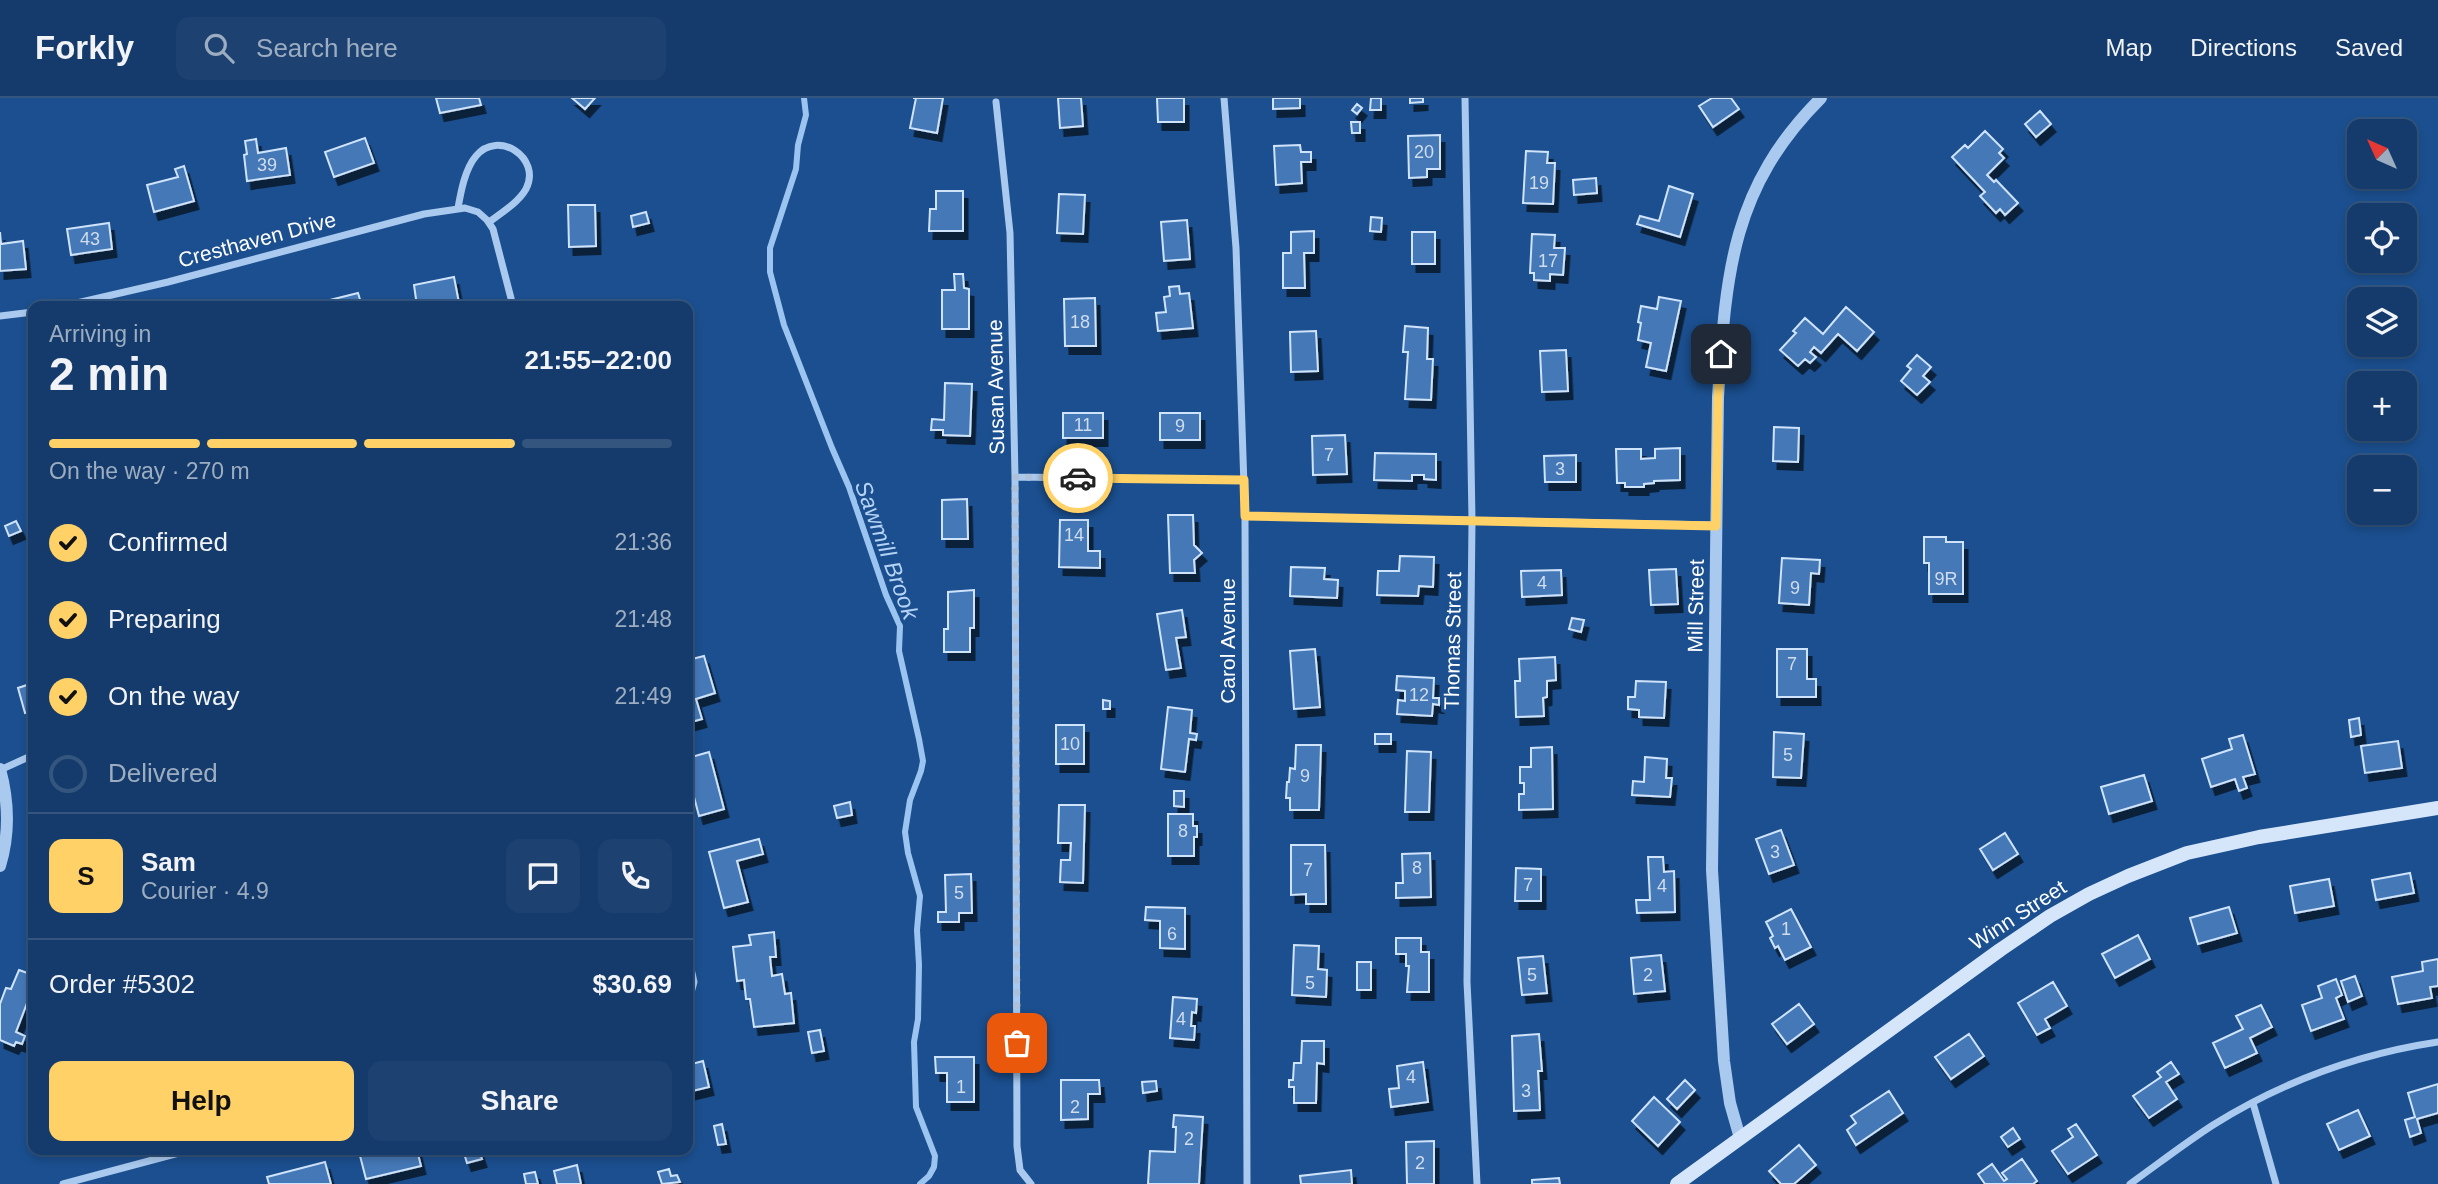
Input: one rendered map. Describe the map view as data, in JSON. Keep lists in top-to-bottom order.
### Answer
{
  "streets": {
    "main road": ["Winn Street"],
    "street": [
      "Cresthaven Drive",
      "Susan Avenue",
      "Mill Street",
      "Carol Avenue",
      "Thomas Street"
    ]
  },
  "crossings": [
    ["Mill Street", "Winn Street"]
  ],
  "water": ["Sawmill Brook"],
  "house_numbers": [
    "20",
    "39",
    "19",
    "43",
    "17",
    "18",
    "11",
    "9",
    "7",
    "3",
    "14",
    "9R",
    "4",
    "9",
    "7",
    "12",
    "10",
    "5",
    "9",
    "8",
    "3",
    "8",
    "7",
    "7",
    "4",
    "5",
    "1",
    "6",
    "5",
    "2",
    "5",
    "4",
    "4",
    "1",
    "3",
    "2",
    "2",
    "2"
  ],
  "north": "top left",
  "page": {
    "header": "Forkly",
    "search": "Search here",
    "nav": ["Map", "Directions", "Saved"],
    "map_buttons": ["+", "−"],
    "heading": ["2 min", "Arriving in", "21:55–22:00"],
    "panel": [
      "Sam",
      "Courier · 4.9",
      "Order #5302",
      "$30.69"
    ],
    "bar": "On the way · 270 m",
    "list": [
      ["Confirmed", "21:36"],
      ["Preparing", "21:48"],
      ["On the way", "21:49"],
      "Delivered"
    ],
    "round": "S",
    "buttons": ["Help", "Share"]
  }
}
